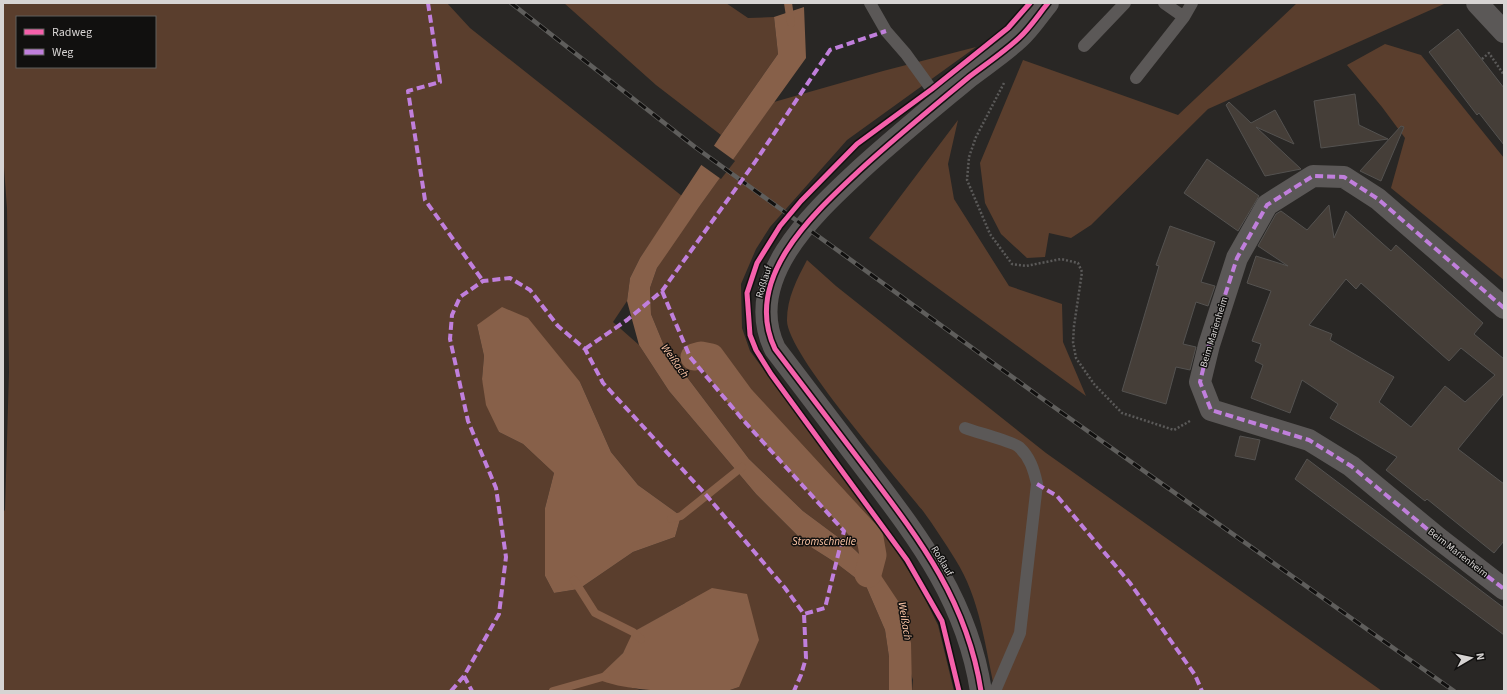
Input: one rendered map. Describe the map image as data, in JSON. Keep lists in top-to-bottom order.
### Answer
{
  "streets": {
    "street": ["Roßlauf", "Beim Marienheim"]
  },
  "water": ["Weißach", "Stromschnelle"],
  "legend": ["Radweg", "Weg"],
  "north": "right"
}
